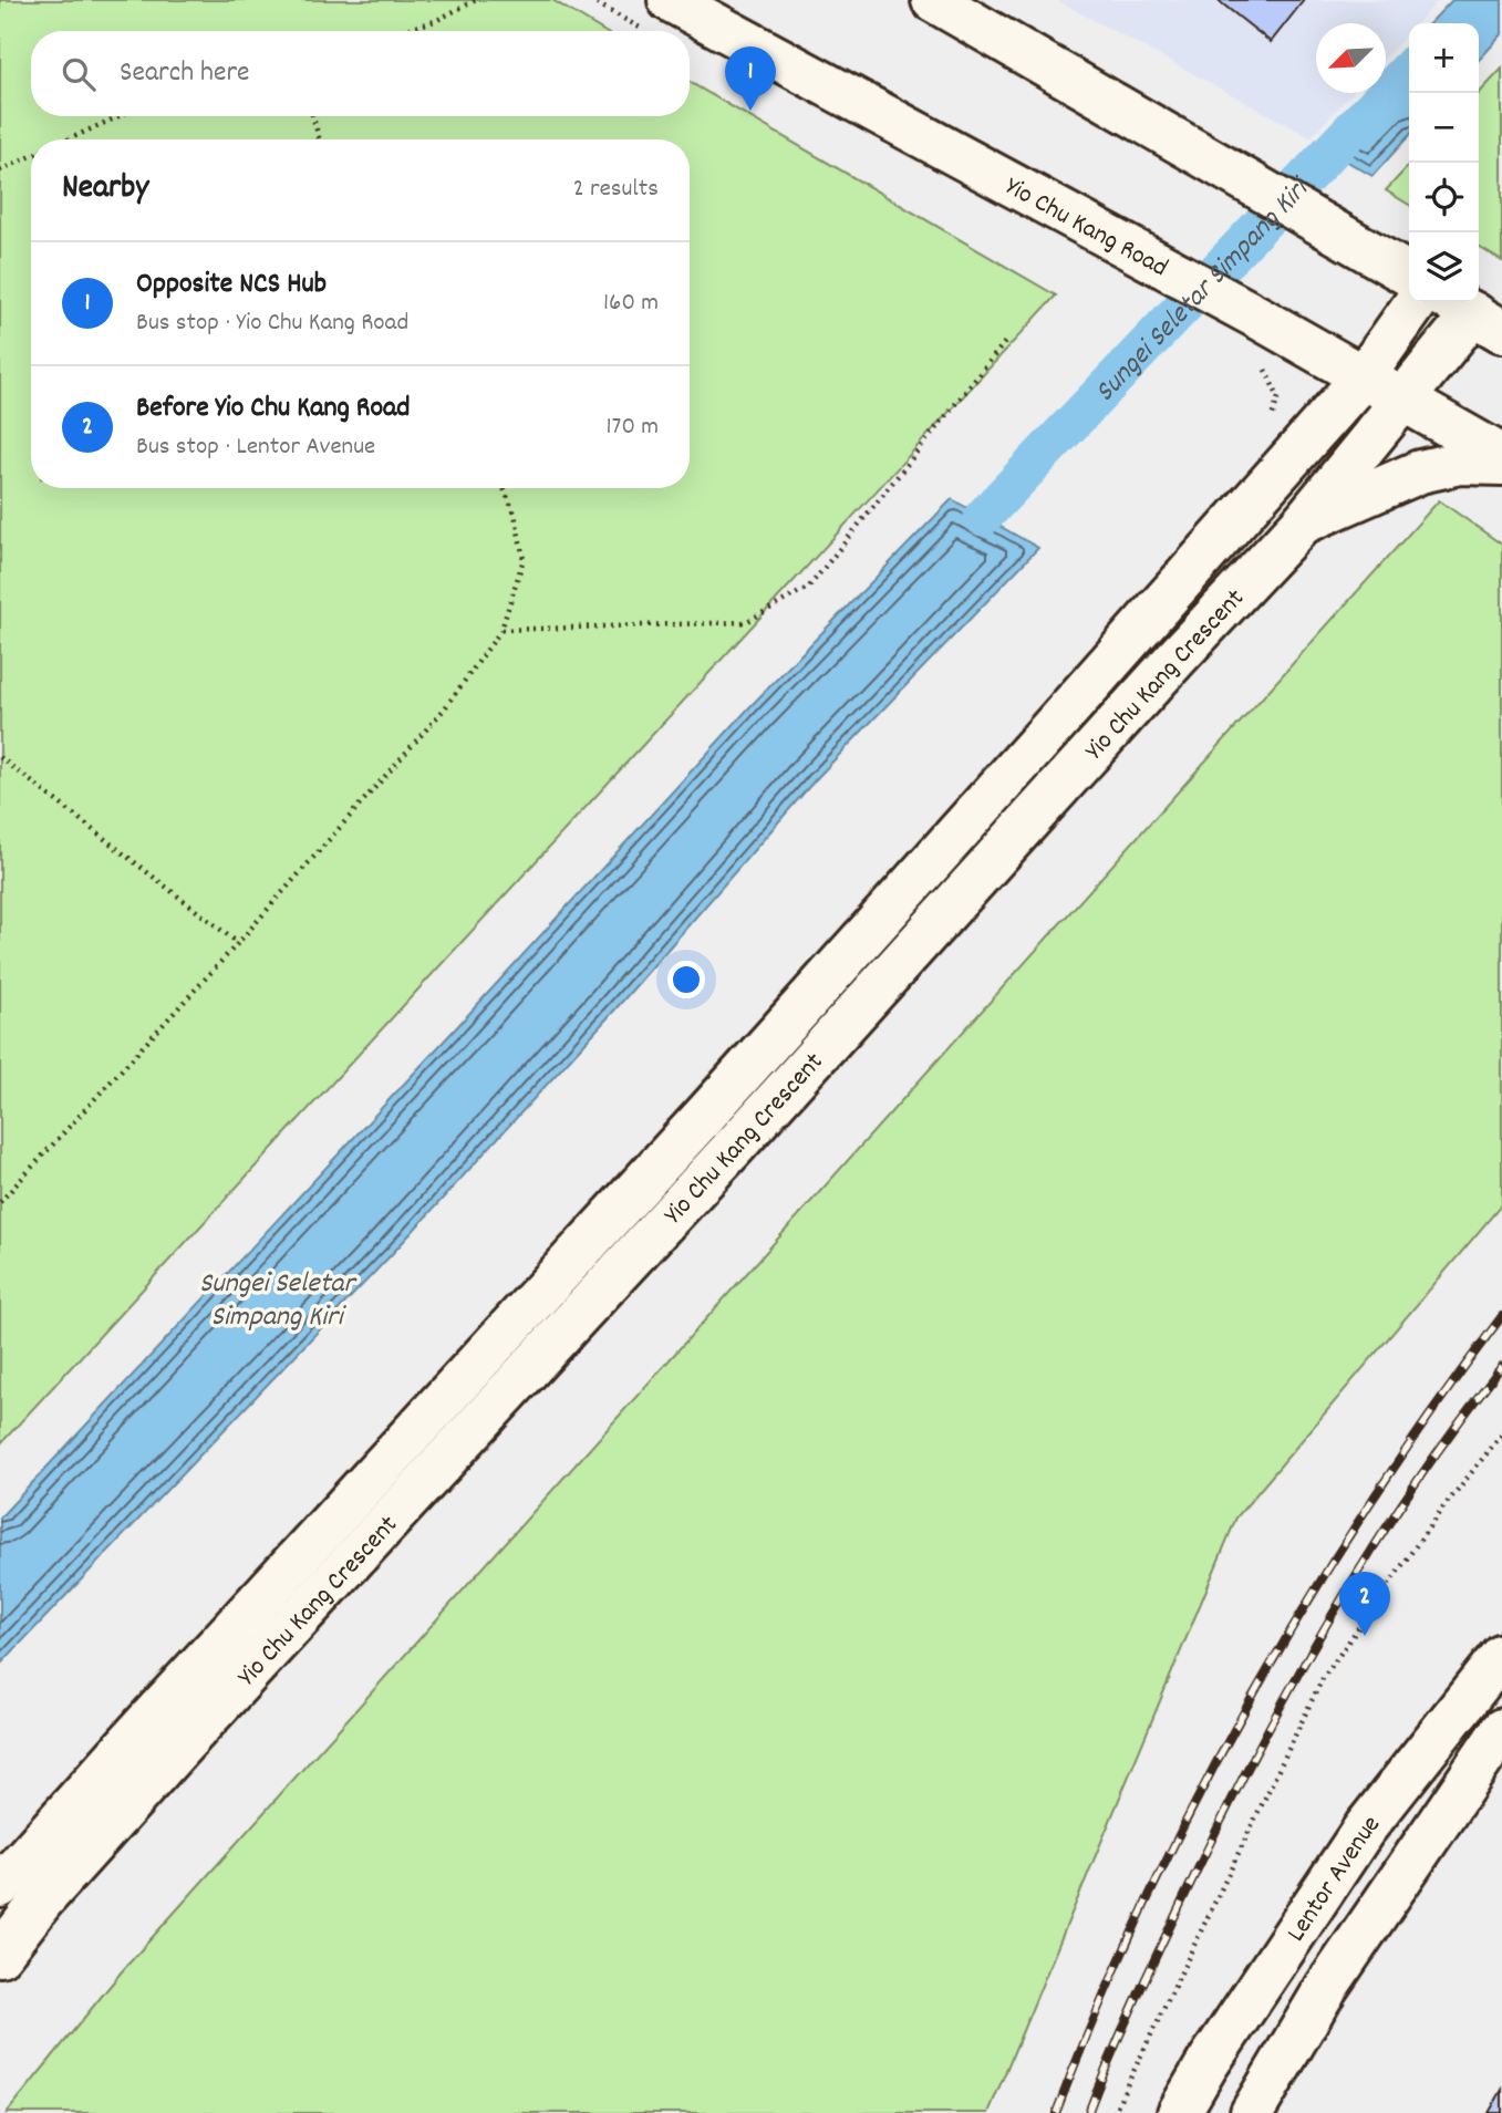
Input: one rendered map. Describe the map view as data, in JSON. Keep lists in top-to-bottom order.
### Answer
{
  "streets": {
    "main road": ["Yio Chu Kang Road", "Yio Chu Kang Crescent", "Lentor Avenue"]
  },
  "crossings": [
    ["Yio Chu Kang Road", "Yio Chu Kang Crescent"]
  ],
  "water": ["Sungei Seletar Simpang Kiri"],
  "north": "bottom left",
  "page": {
    "map_buttons": ["+", "−"],
    "search": "Search here",
    "pins": ["1", "2"],
    "heading": ["Nearby", "2 results"],
    "list": [
      {
        "mark": "1",
        "name": "Opposite NCS Hub",
        "note": "Bus stop · Yio Chu Kang Road",
        "value": "160 m"
      },
      {
        "mark": "2",
        "name": "Before Yio Chu Kang Road",
        "note": "Bus stop · Lentor Avenue",
        "value": "170 m"
      }
    ]
  }
}
